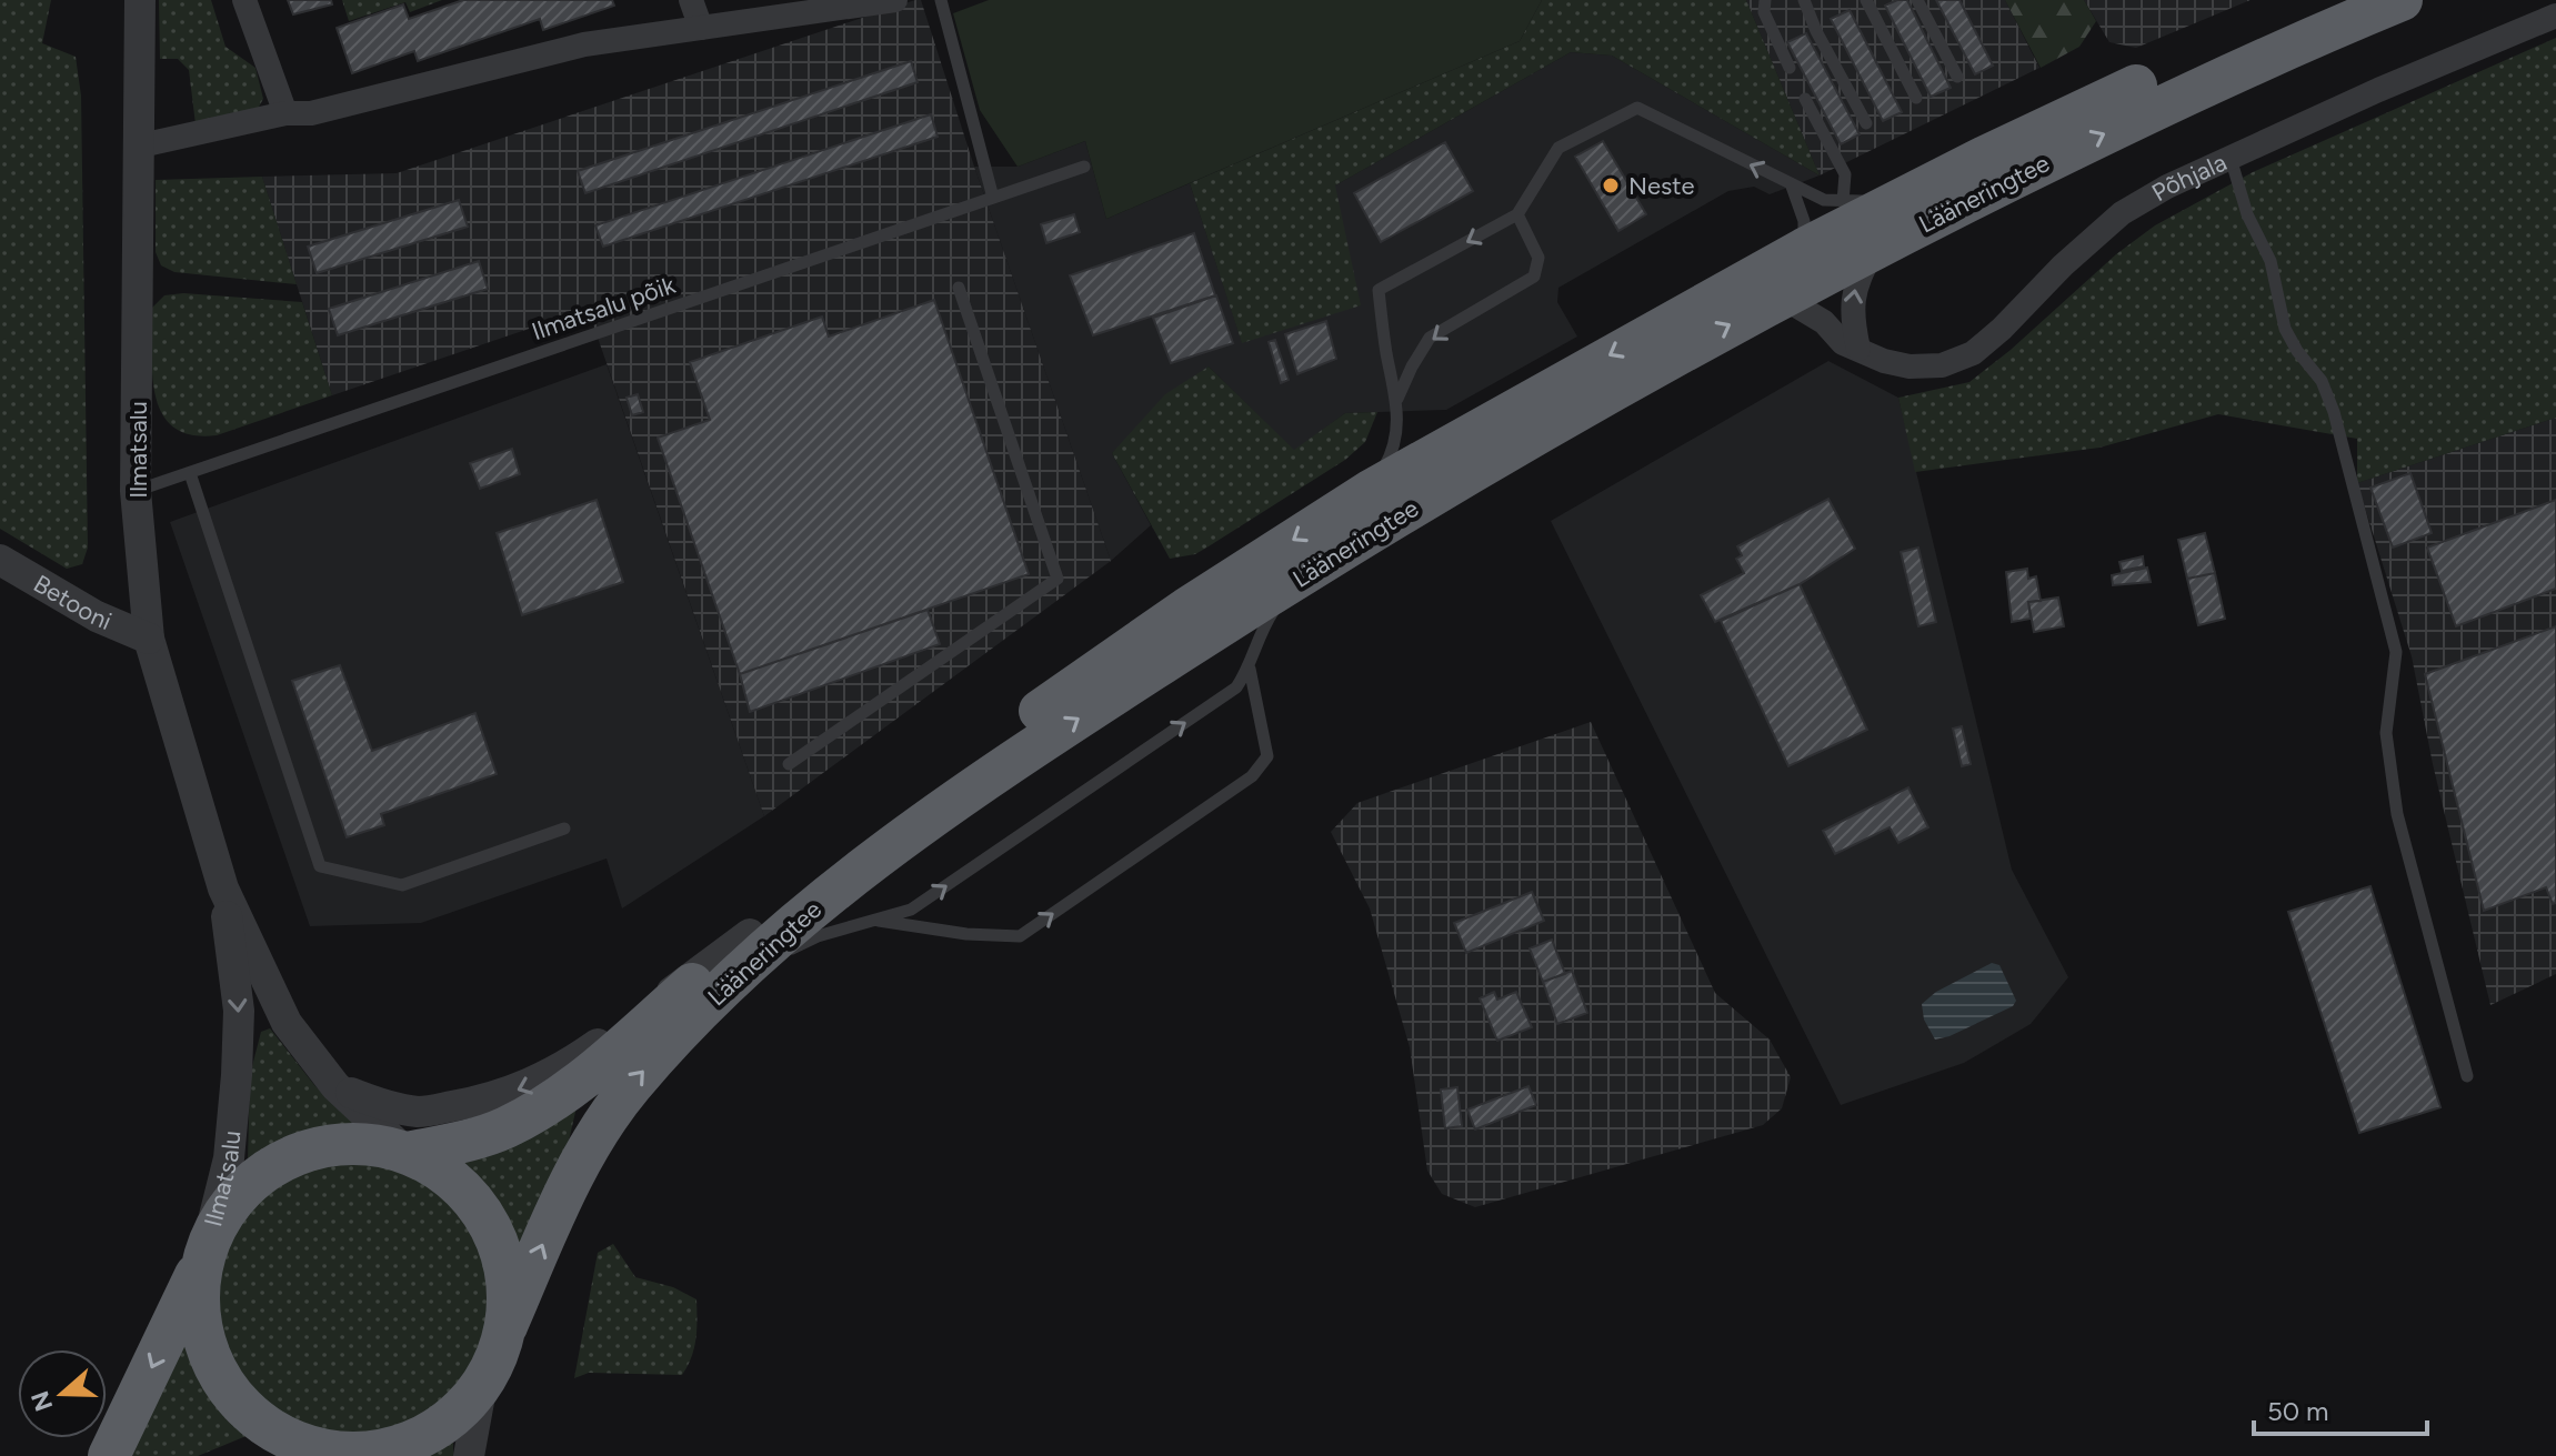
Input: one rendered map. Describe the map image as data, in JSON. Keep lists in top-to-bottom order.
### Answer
{
  "streets": {
    "highway": ["Lääneringtee"],
    "street": ["Põhjala", "Ilmatsalu", "Betooni"],
    "lane": ["Ilmatsalu põik"]
  },
  "crossings": [
    ["Põhjala", "Lääneringtee"],
    ["Lääneringtee", "Ilmatsalu"],
    ["Ilmatsalu põik", "Ilmatsalu"],
    ["Ilmatsalu", "Betooni"]
  ],
  "places": ["Neste"],
  "scale_bar": "50 m",
  "north": "left"
}
